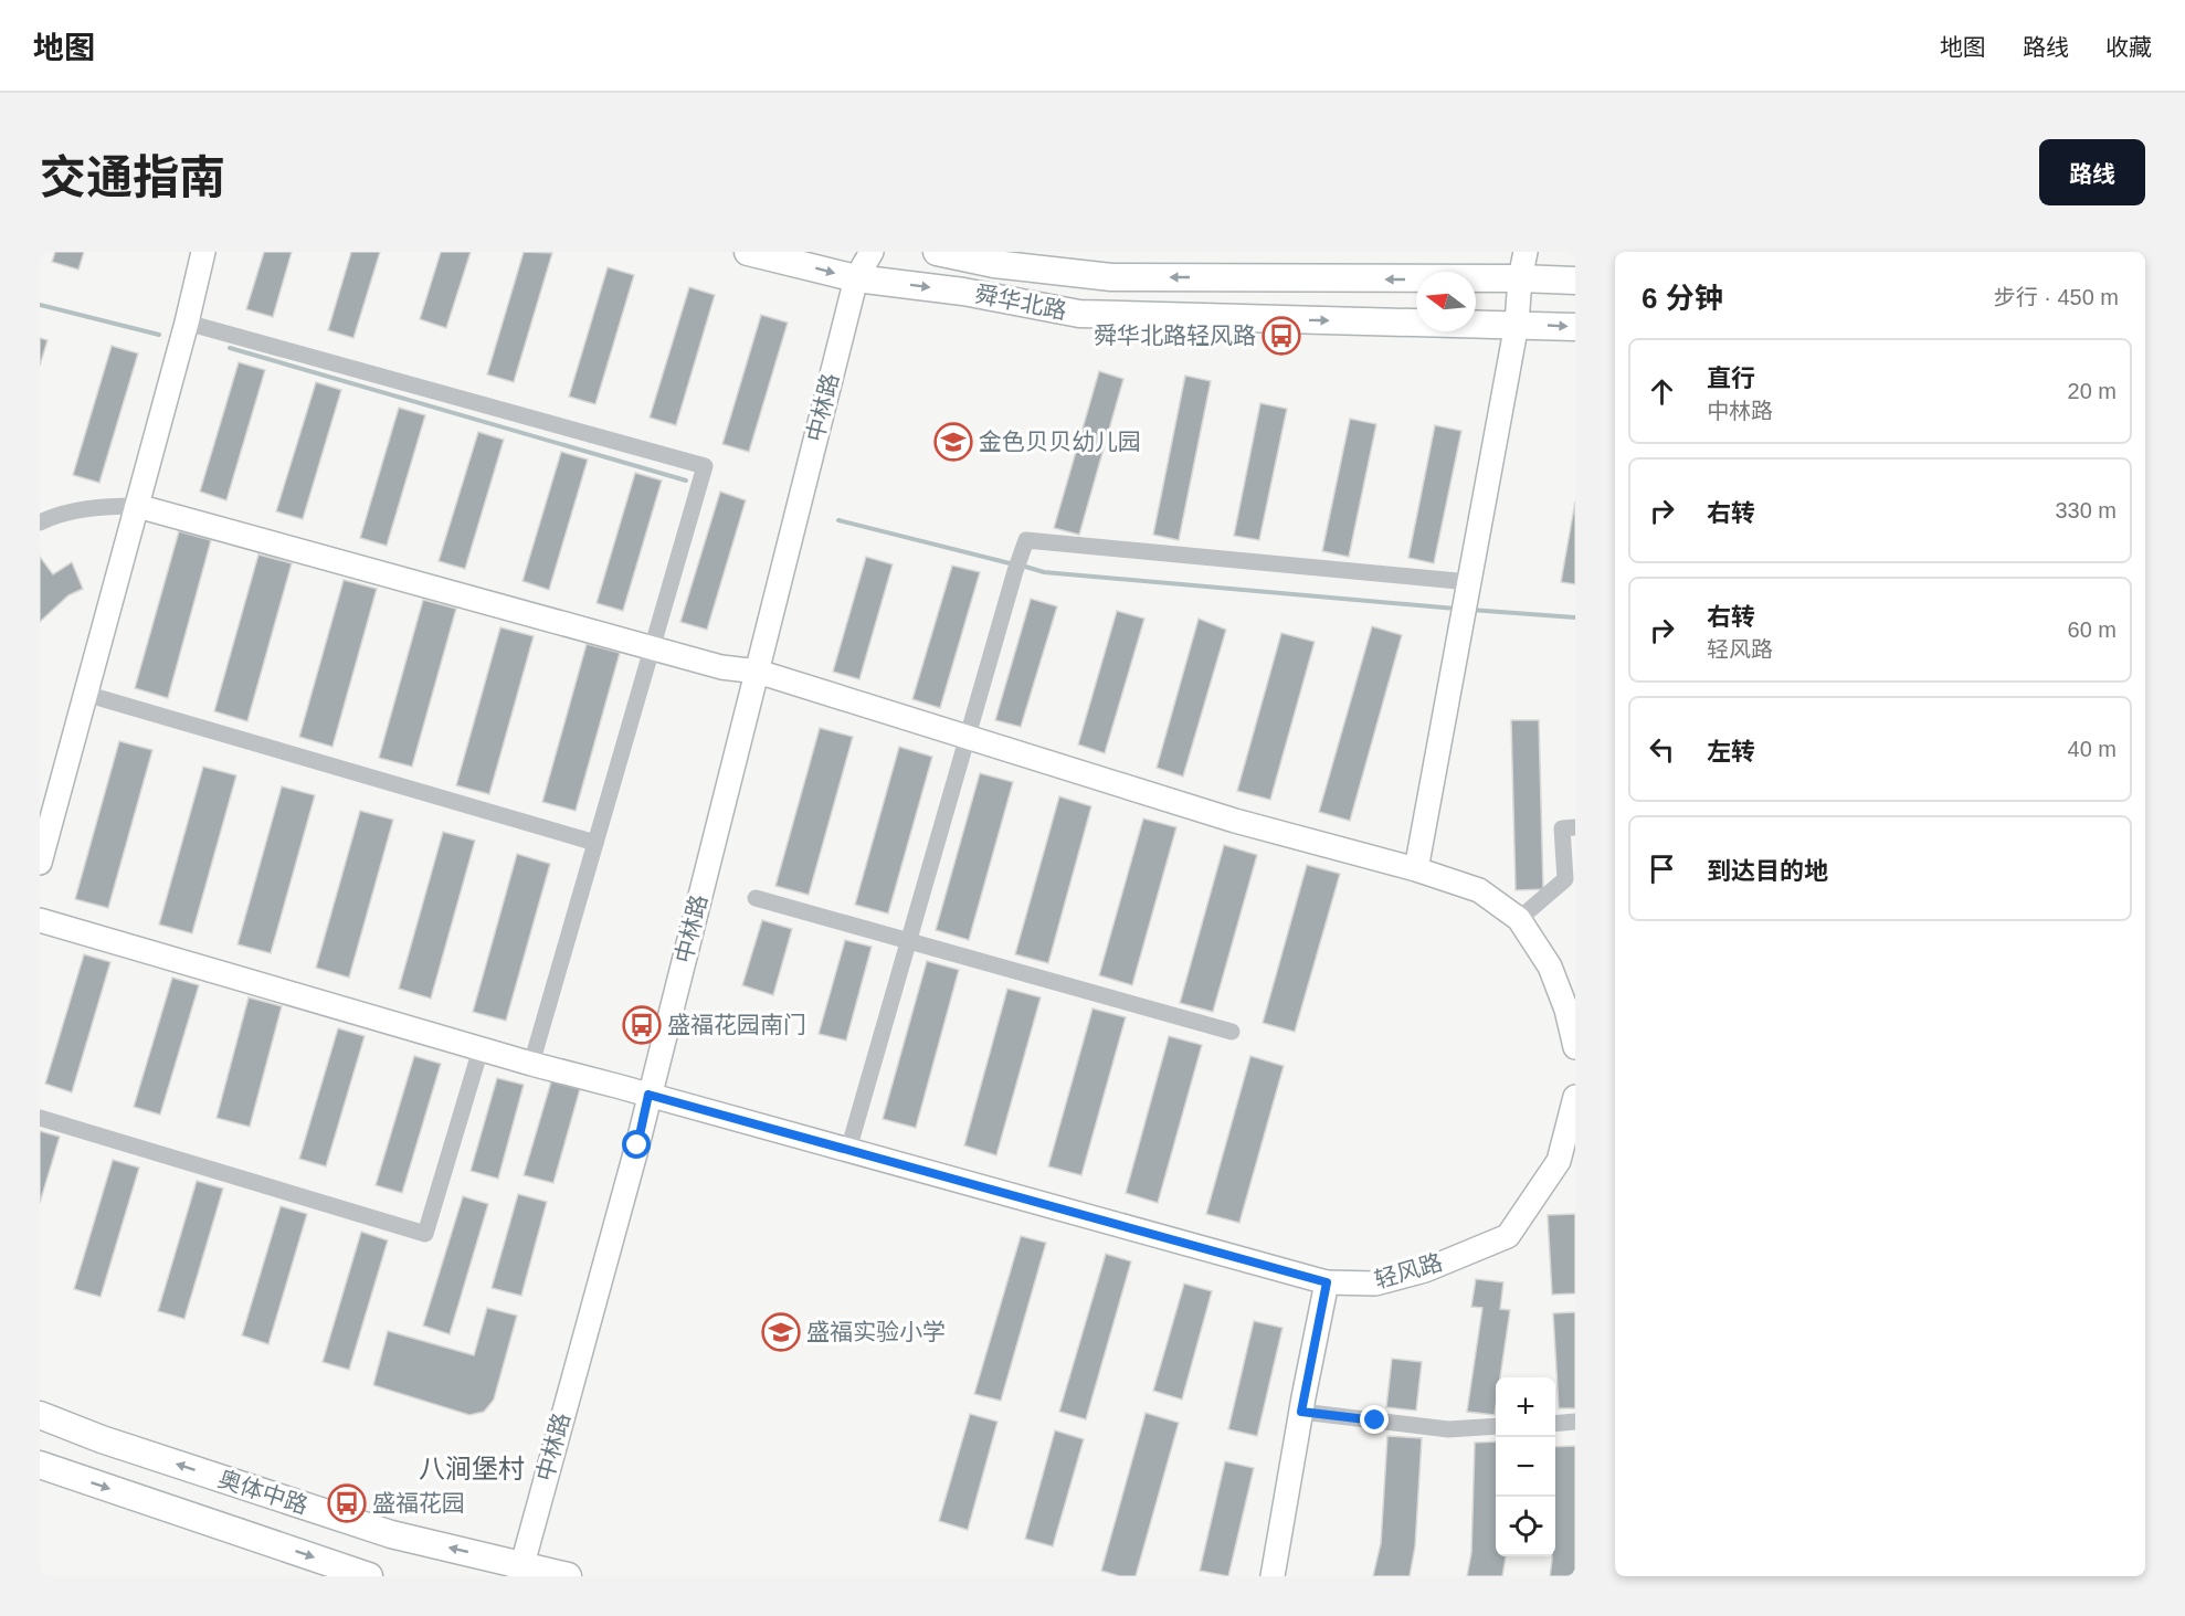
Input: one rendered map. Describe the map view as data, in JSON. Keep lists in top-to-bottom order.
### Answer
{
  "streets": {
    "main road": ["舜华北路", "奥体中路"],
    "street": ["中林路", "轻风路"]
  },
  "crossings": [
    ["舜华北路", "中林路"],
    ["中林路", "轻风路"],
    ["中林路", "奥体中路"]
  ],
  "districts": ["八涧堡村"],
  "places": {
    "bus stop": ["舜华北路轻风路", "盛福花园南门", "盛福花园"],
    "school or university": ["金色贝贝幼儿园", "盛福实验小学"]
  },
  "north": "left",
  "page": {
    "header": "地图",
    "nav": ["地图", "路线", "收藏"],
    "title": "交通指南",
    "buttons": "路线",
    "heading": ["6 分钟", "步行 · 450 m"],
    "list": [
      ["直行", "中林路", "20 m"],
      ["右转", "330 m"],
      ["右转", "轻风路", "60 m"],
      ["左转", "40 m"],
      "到达目的地"
    ],
    "map_buttons": ["+", "−"]
  }
}
